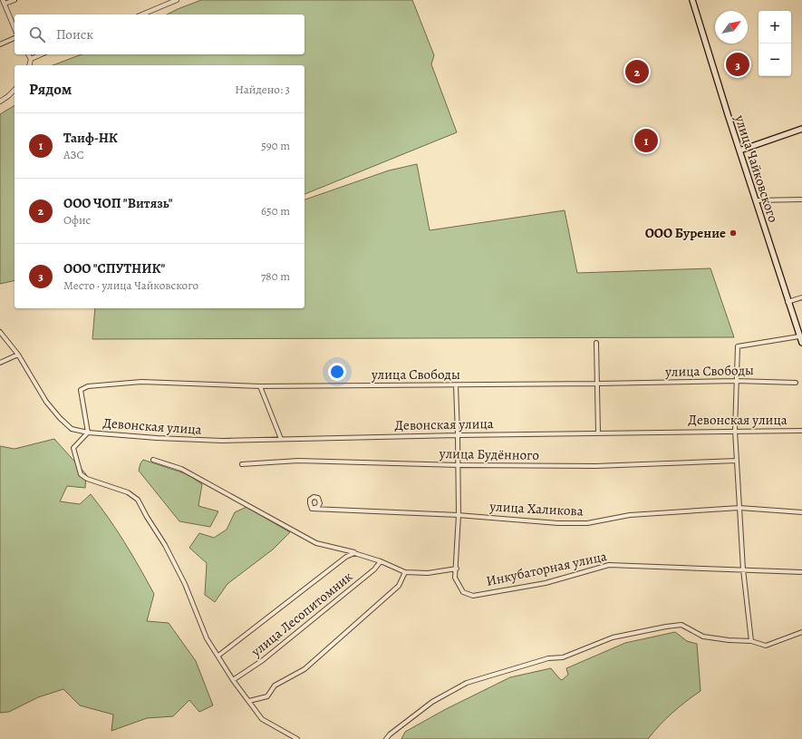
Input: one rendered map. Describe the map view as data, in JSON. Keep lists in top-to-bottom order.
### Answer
{
  "streets": {
    "main road": ["улица Чайковского"],
    "street": [
      "улица Свободы",
      "Девонская улица",
      "улица Будённого",
      "улица Халикова",
      "Инкубаторная улица",
      "улица Лесопитомник"
    ]
  },
  "crossings": [
    ["улица Свободы", "Девонская улица"],
    ["улица Свободы", "Инкубаторная улица"],
    ["Девонская улица", "Инкубаторная улица"],
    ["улица Будённого", "Инкубаторная улица"],
    ["улица Халикова", "Инкубаторная улица"]
  ],
  "places": ["ООО Бурение"],
  "north": "top right",
  "page": {
    "map_buttons": ["+", "−"],
    "search": "Поиск",
    "pins": ["3", "2", "1"],
    "heading": ["Рядом", "Найдено: 3"],
    "list": [
      {
        "mark": "1",
        "name": "Таиф-НК",
        "note": "АЗС",
        "value": "590 m"
      },
      {
        "mark": "2",
        "name": "ООО ЧОП \"Витязь\"",
        "note": "Офис",
        "value": "650 m"
      },
      {
        "mark": "3",
        "name": "ООО \"СПУТНИК\"",
        "note": "Место · улица Чайковского",
        "value": "780 m"
      }
    ]
  }
}
